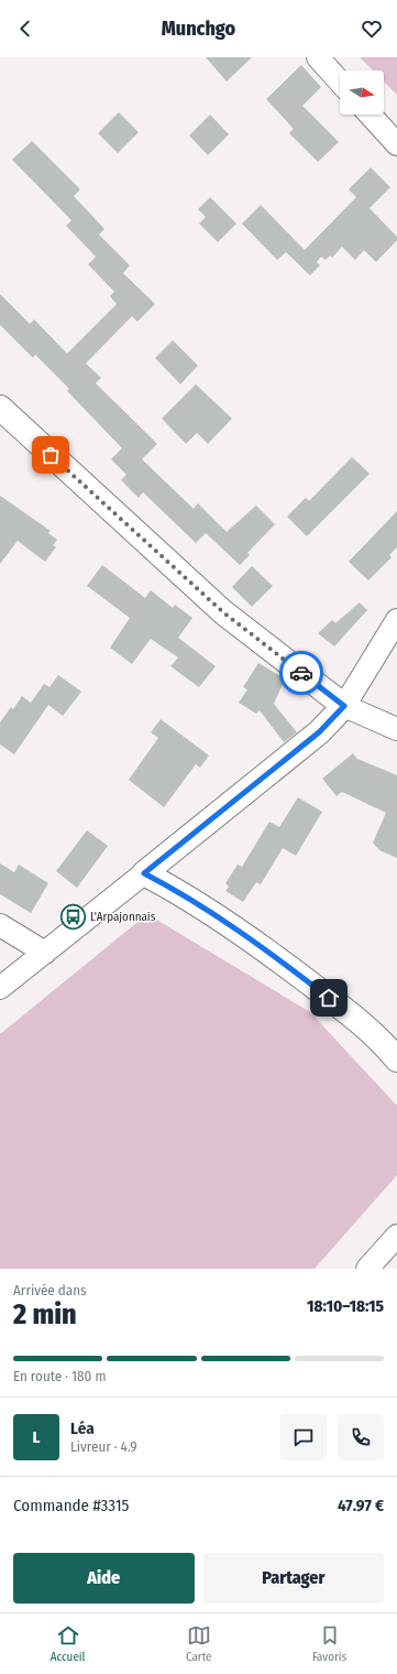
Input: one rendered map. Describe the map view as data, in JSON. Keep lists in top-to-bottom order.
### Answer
{
  "places": {
    "bus stop": ["L'Arpajonnais"]
  },
  "north": "right",
  "page": {
    "header": "Munchgo",
    "heading": ["2 min", "Arrivée dans", "18:10–18:15"],
    "panel": [
      "Léa",
      "Livreur · 4.9",
      "Commande #3315",
      "47.97 €"
    ],
    "bar": "En route · 180 m",
    "round": "L",
    "buttons": ["Aide", "Partager"],
    "tabs": ["Accueil", "Carte", "Favoris"]
  }
}
